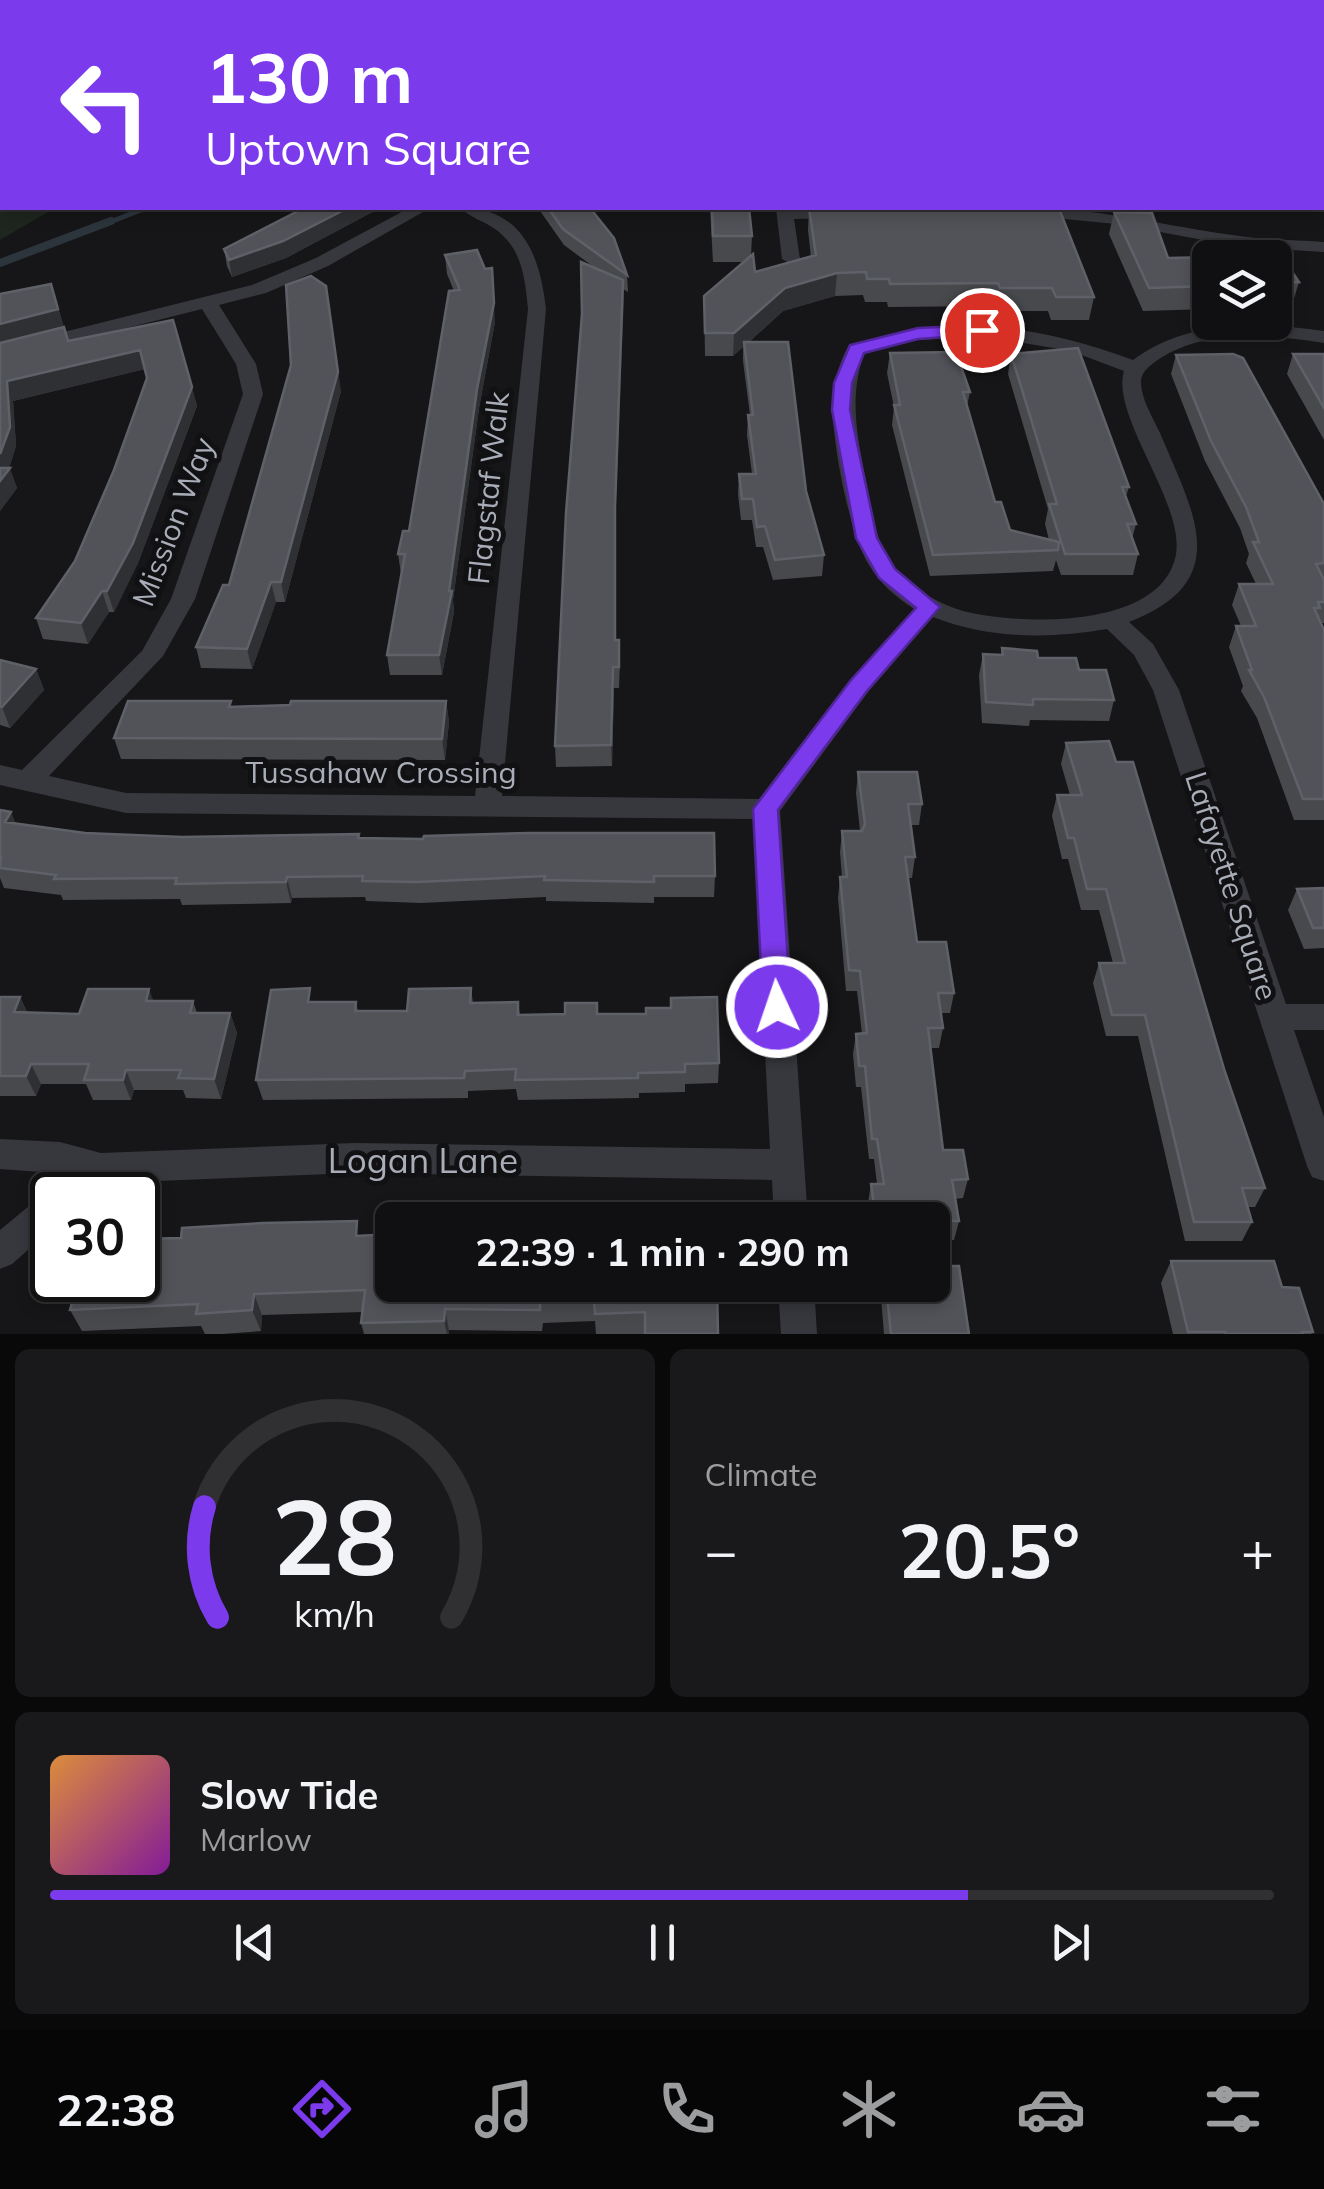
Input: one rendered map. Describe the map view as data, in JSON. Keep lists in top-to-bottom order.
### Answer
{
  "streets": {
    "street": [
      "Flagstaf Walk",
      "Mission Way",
      "Tussahaw Crossing",
      "Lafayette Square",
      "Logan Lane"
    ]
  },
  "crossings": [
    ["Flagstaf Walk", "Tussahaw Crossing"],
    ["Mission Way", "Tussahaw Crossing"]
  ],
  "page": {
    "turn": ["130 m", "Uptown Square"],
    "limit": "30",
    "trip": "22:39 · 1 min · 290 m",
    "tile": "Climate",
    "heat": ["−", "20.5°", "+"],
    "song": ["Slow Tide", "Marlow"],
    "tabs": "22:38",
    "gauge": ["28", "km/h"]
  }
}
